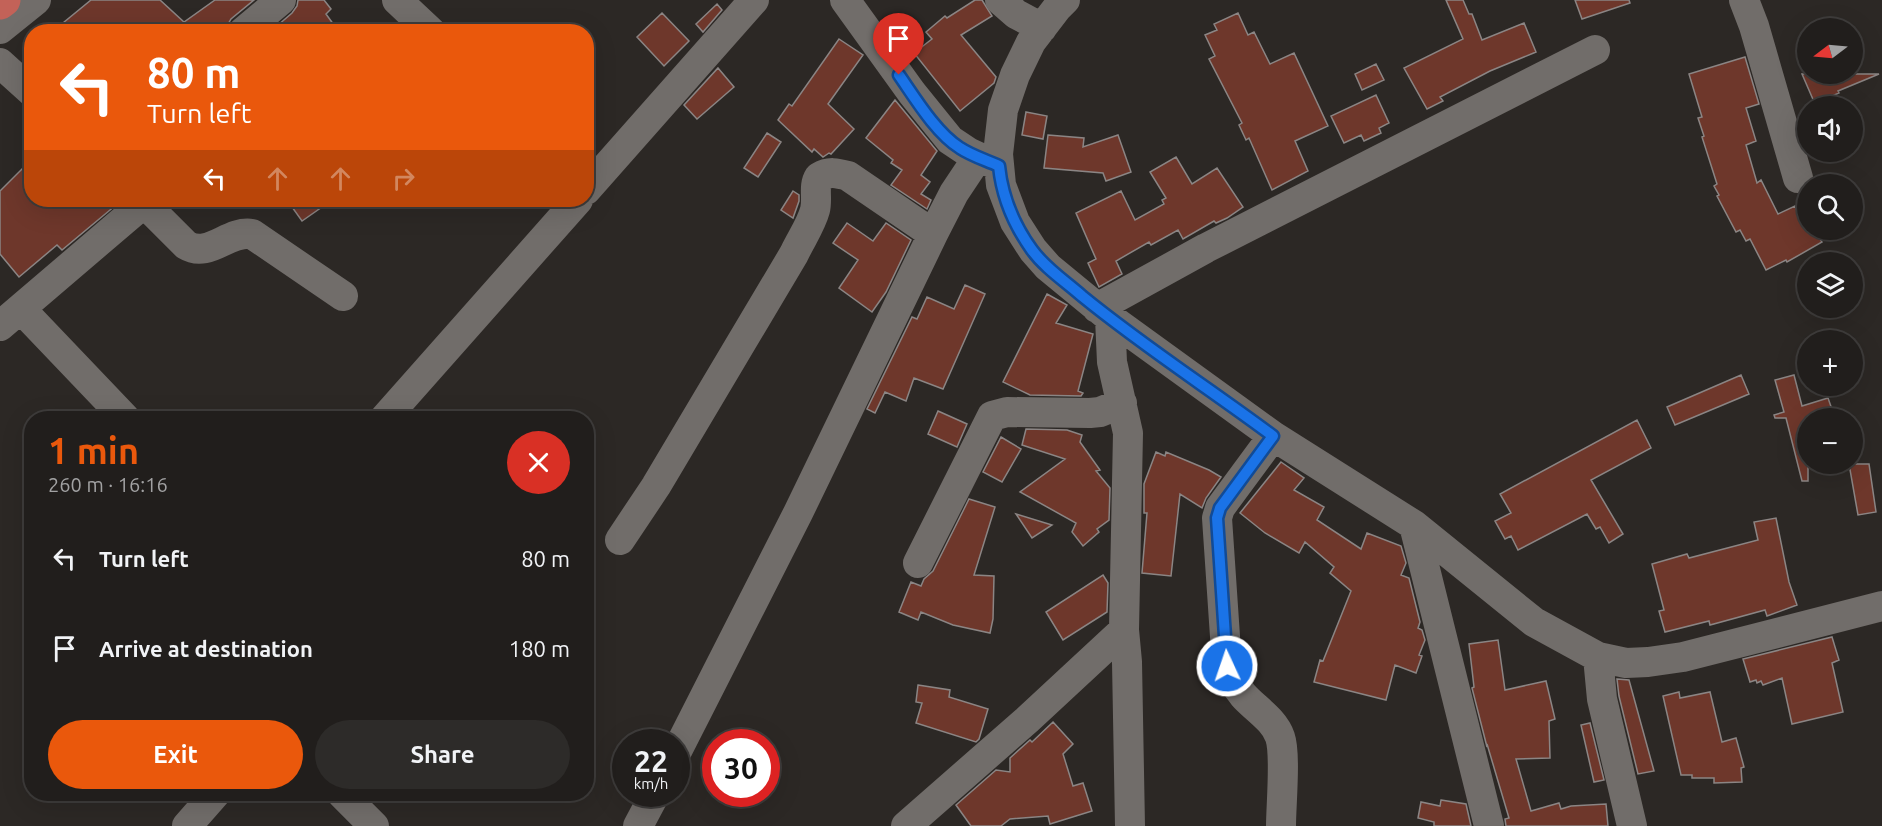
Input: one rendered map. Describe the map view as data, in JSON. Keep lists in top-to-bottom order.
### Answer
{
  "north": "left",
  "page": {
    "map_buttons": ["+", "−"],
    "turn": ["80 m", "Turn left"],
    "heading": ["1 min", "260 m · 16:16"],
    "list": [
      {
        "name": "Turn left",
        "value": "80 m"
      },
      {
        "name": "Arrive at destination",
        "value": "180 m"
      }
    ],
    "buttons": ["Exit", "Share"],
    "speed": "22 km/h",
    "limit": "30"
  }
}
